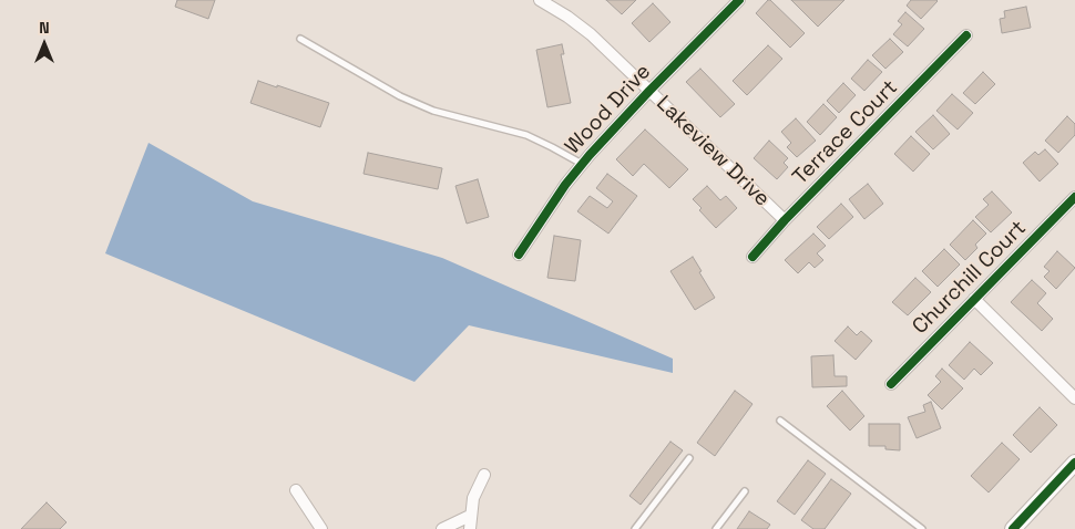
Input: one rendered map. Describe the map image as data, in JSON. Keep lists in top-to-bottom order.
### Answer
{
  "streets": {
    "street": [
      "Wood Drive",
      "Terrace Court",
      "Lakeview Drive",
      "Churchill Court"
    ]
  },
  "crossings": [
    ["Wood Drive", "Lakeview Drive"],
    ["Terrace Court", "Lakeview Drive"]
  ],
  "north": "top"
}
